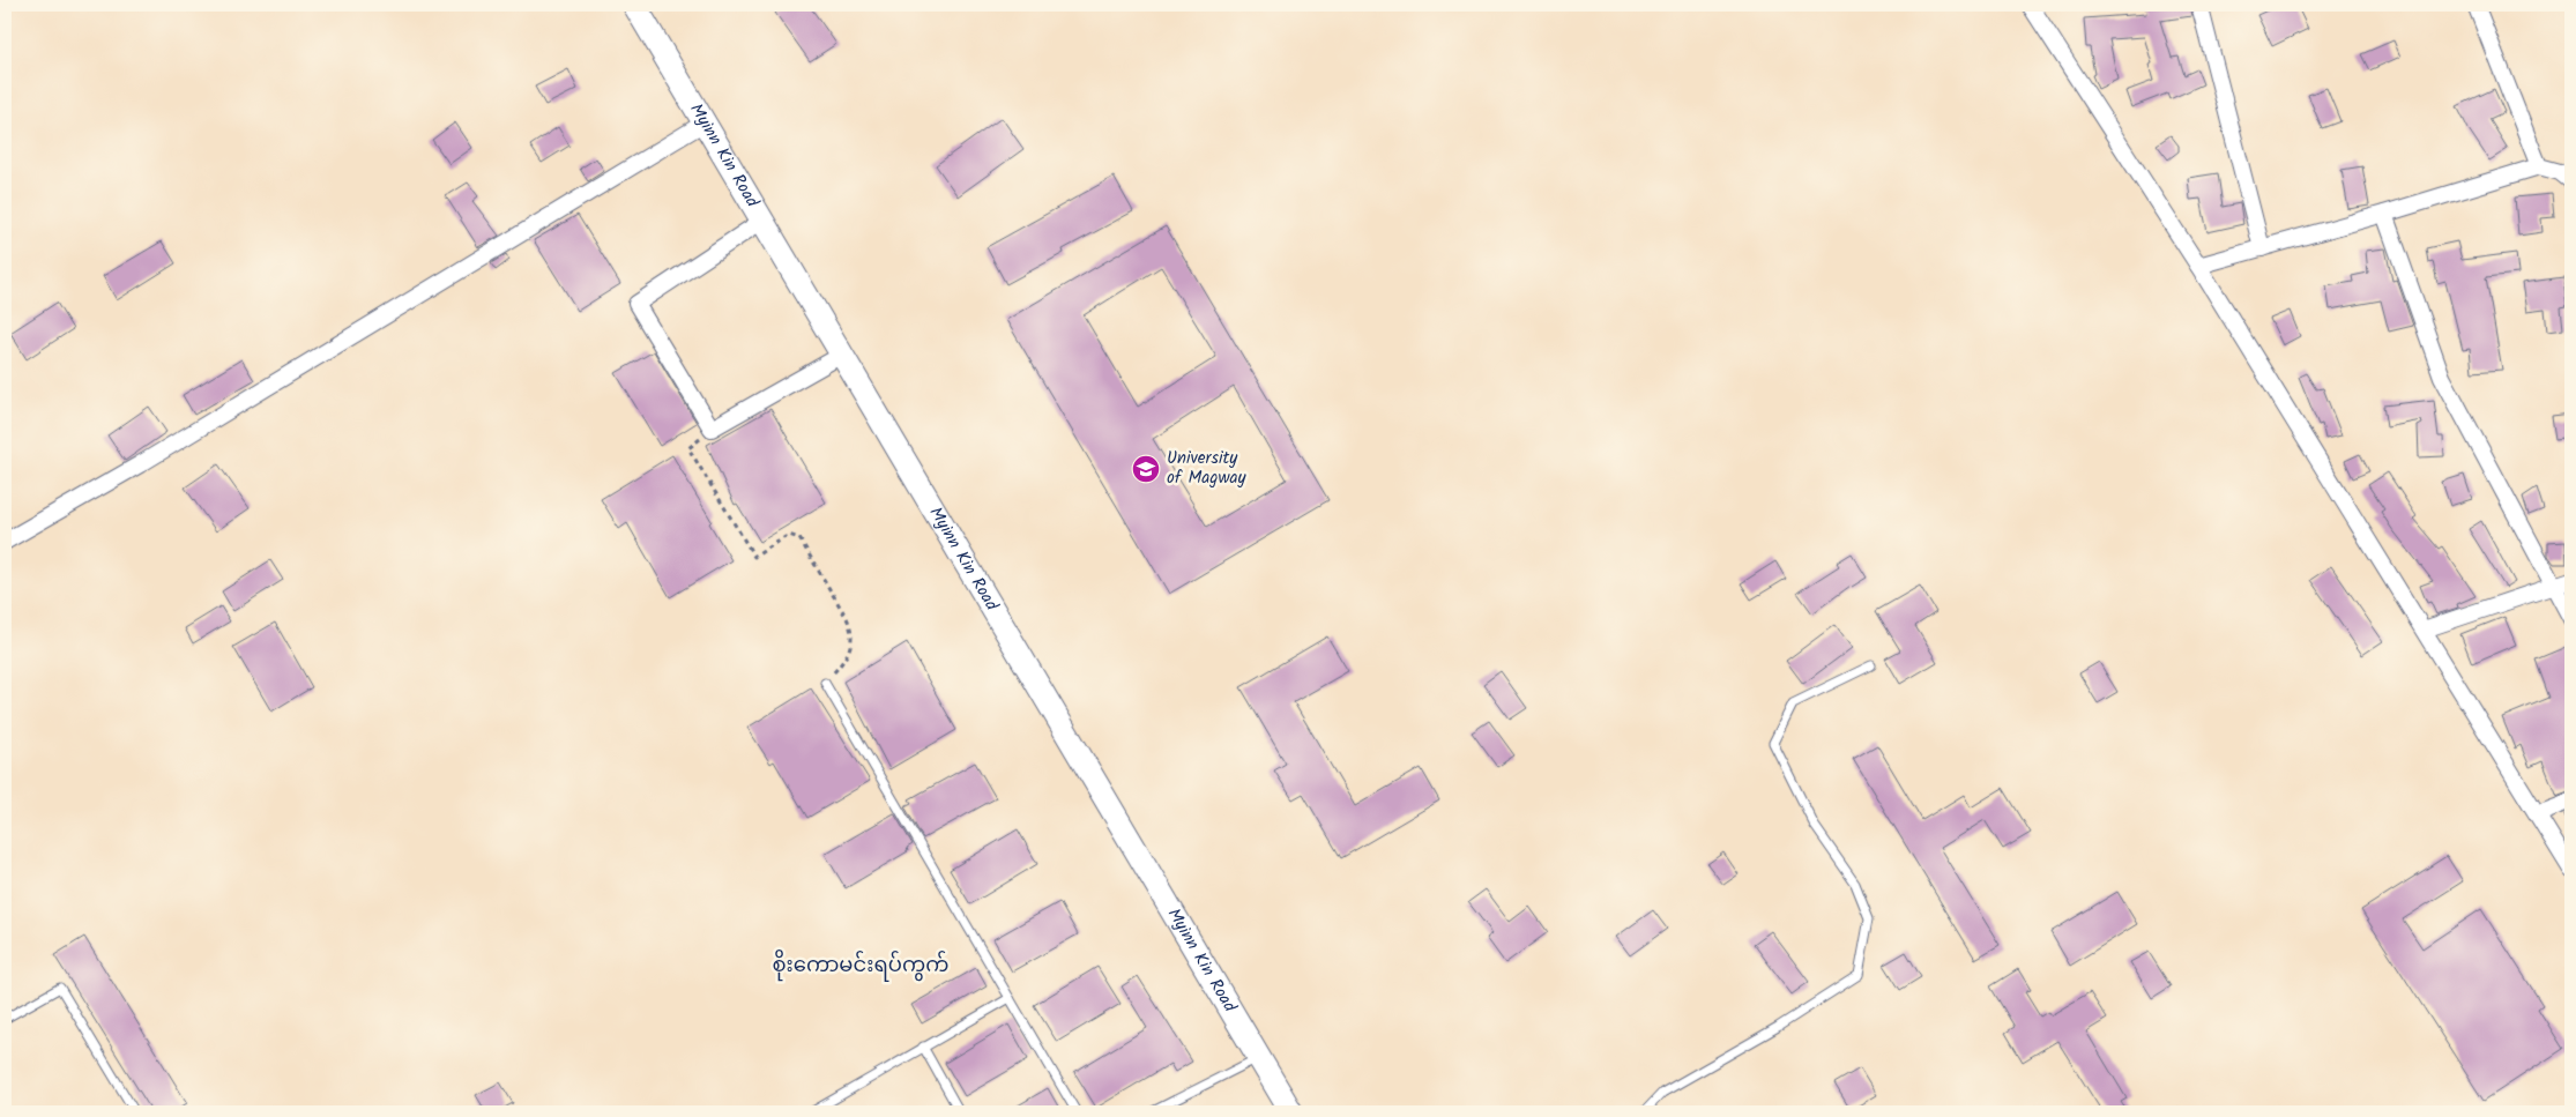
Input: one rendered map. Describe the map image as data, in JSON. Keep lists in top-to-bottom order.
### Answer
{
  "streets": {
    "street": ["Myinn Kin Road"]
  },
  "districts": ["စိုးကောမင်းရပ်ကွက်"],
  "places": {
    "school or university": ["University of Magway"]
  }
}
